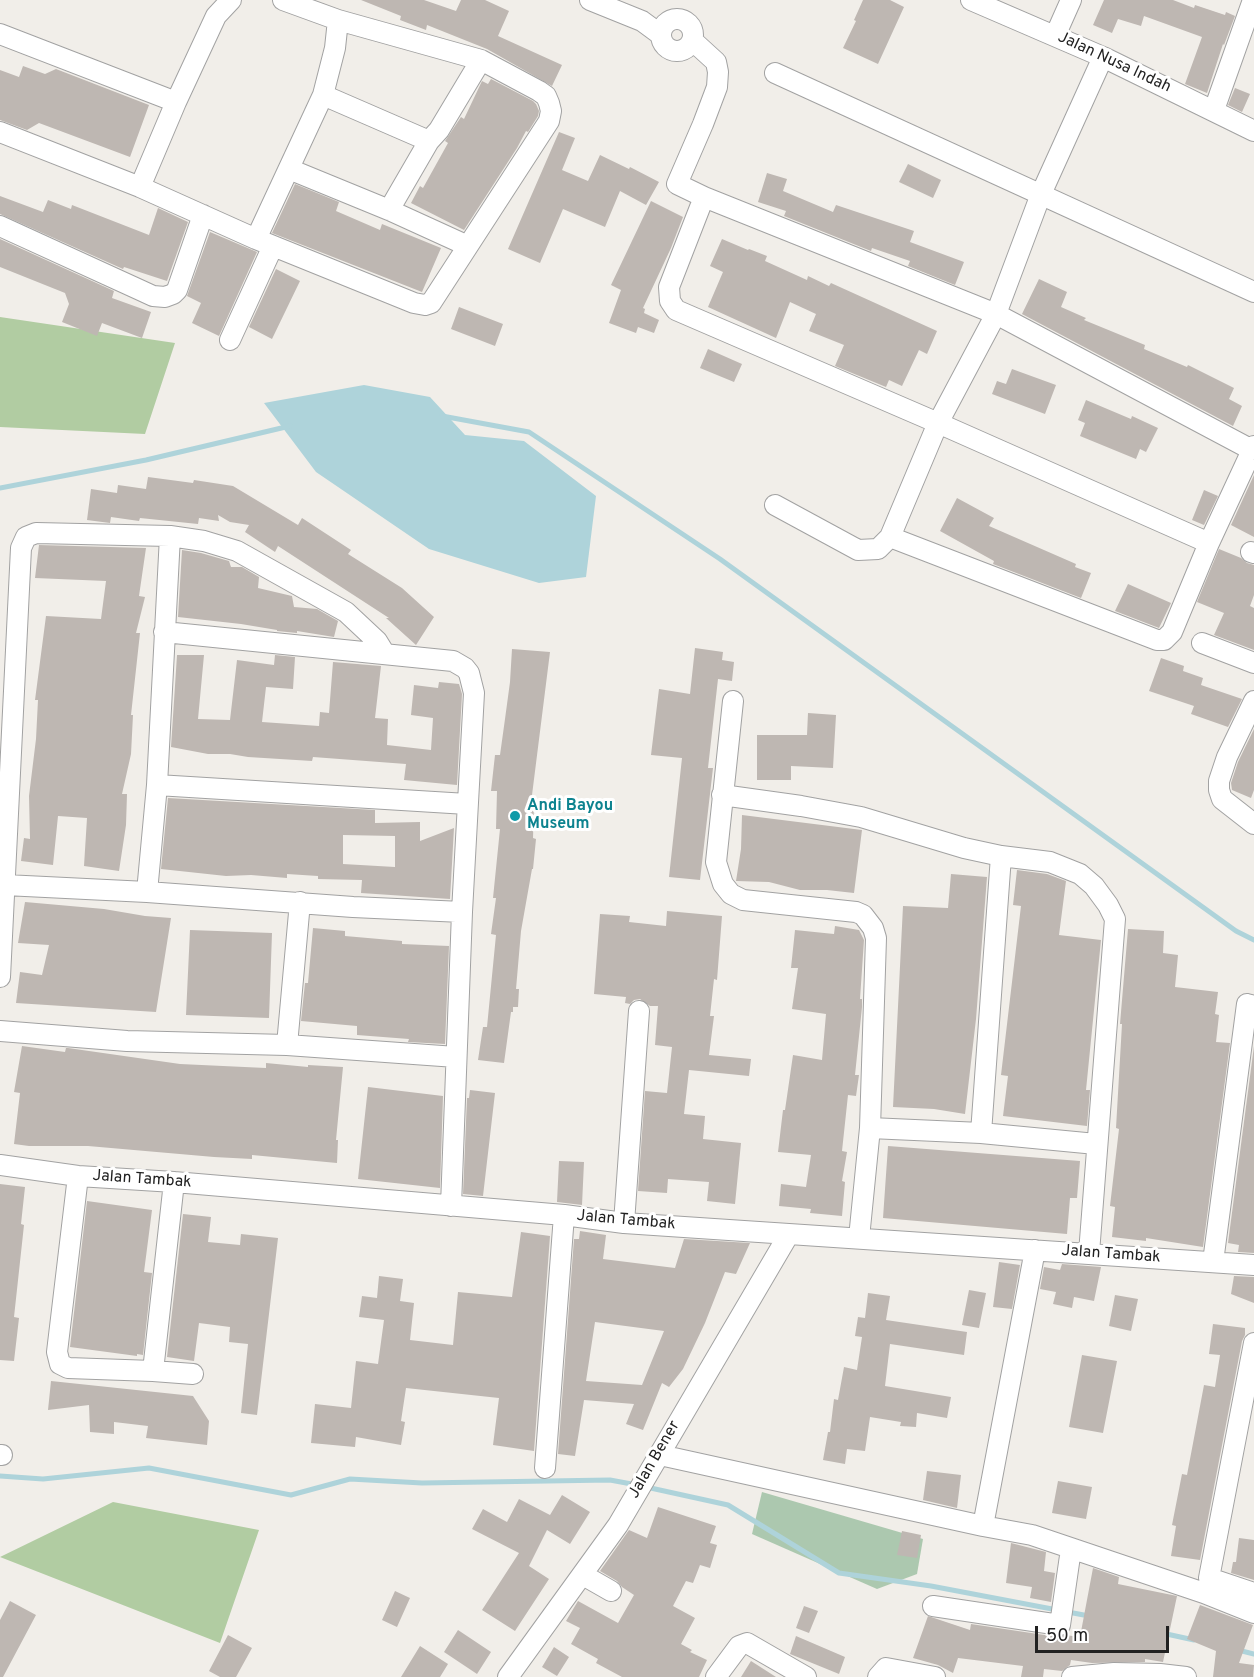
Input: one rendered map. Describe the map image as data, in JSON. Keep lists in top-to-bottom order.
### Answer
{
  "streets": {
    "street": ["Jalan Nusa Indah", "Jalan Tambak", "Jalan Bener"]
  },
  "crossings": [
    ["Jalan Tambak", "Jalan Bener"]
  ],
  "places": ["Andi Bayou Museum"],
  "scale_bar": "50 m"
}
